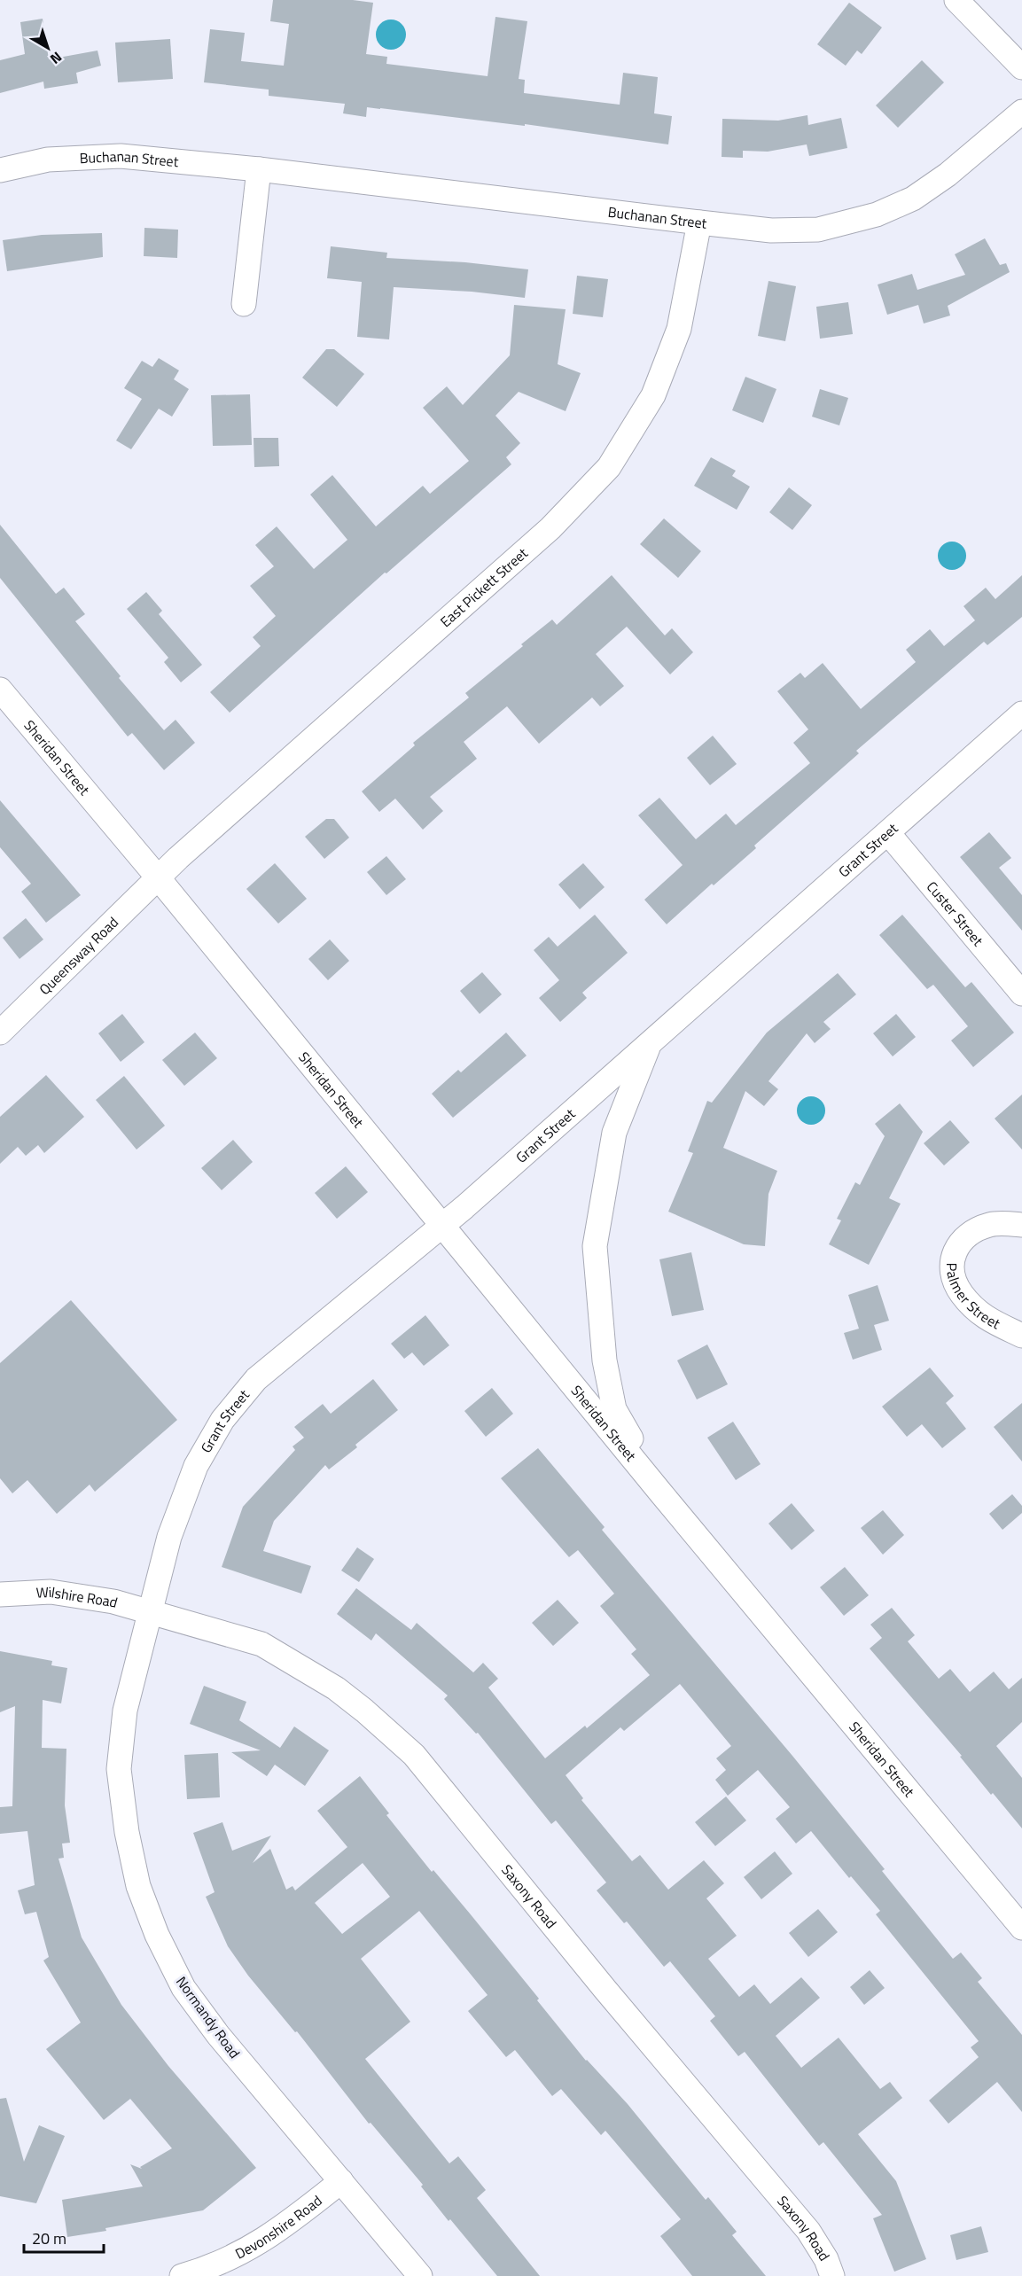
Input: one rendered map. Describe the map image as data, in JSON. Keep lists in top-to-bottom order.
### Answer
{
  "streets": {
    "street": [
      "Buchanan Street",
      "East Pickett Street",
      "Sheridan Street",
      "Grant Street",
      "Custer Street",
      "Queensway Road",
      "Palmer Street",
      "Wilshire Road",
      "Saxony Road",
      "Normandy Road",
      "Devonshire Road"
    ]
  },
  "crossings": [
    ["Buchanan Street", "East Pickett Street"],
    ["East Pickett Street", "Sheridan Street"],
    ["East Pickett Street", "Queensway Road"],
    ["Sheridan Street", "Grant Street"],
    ["Sheridan Street", "Queensway Road"],
    ["Grant Street", "Custer Street"],
    ["Grant Street", "Wilshire Road"],
    ["Grant Street", "Saxony Road"],
    ["Grant Street", "Normandy Road"],
    ["Wilshire Road", "Saxony Road"],
    ["Wilshire Road", "Normandy Road"],
    ["Saxony Road", "Normandy Road"],
    ["Normandy Road", "Devonshire Road"]
  ],
  "scale_bar": "20 m",
  "north": "bottom right"
}
